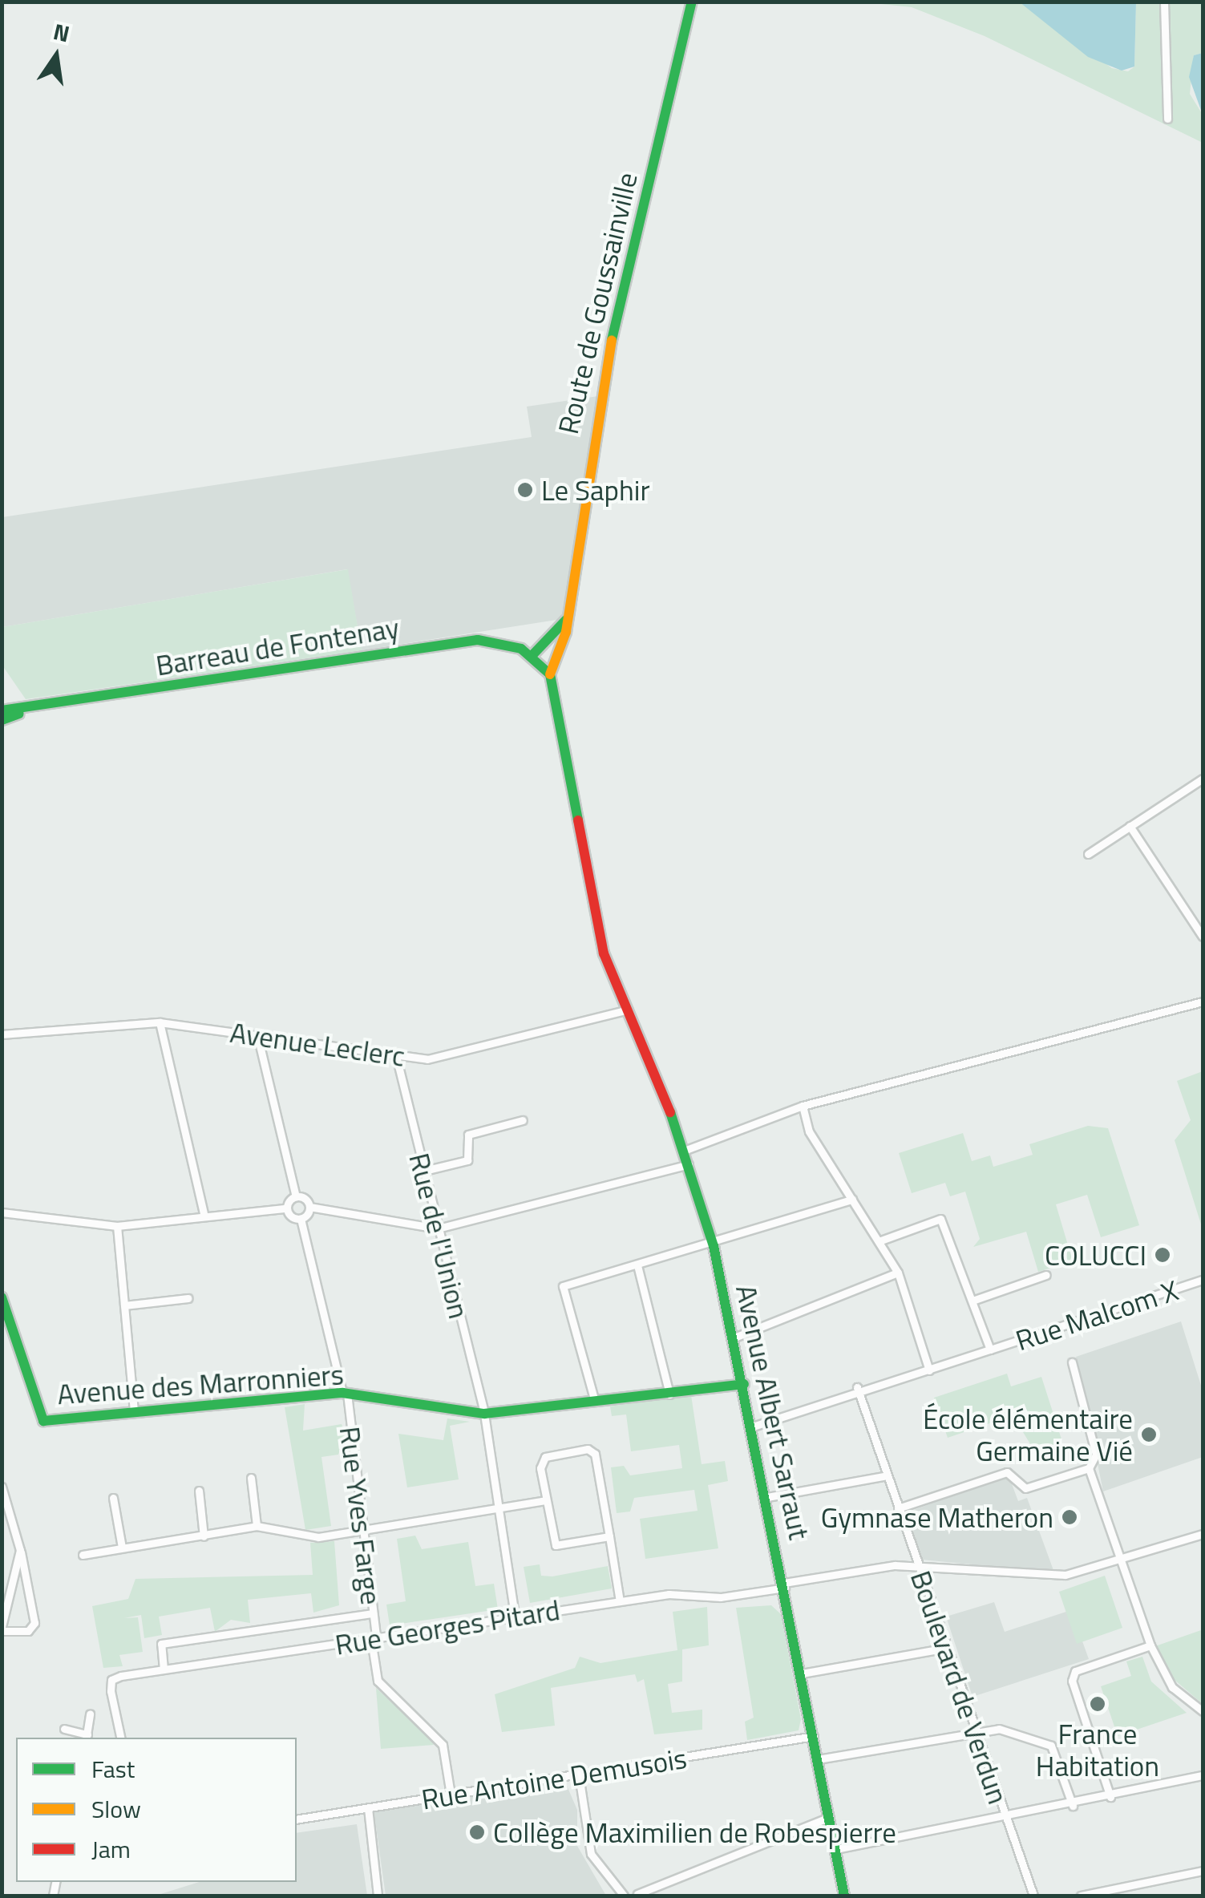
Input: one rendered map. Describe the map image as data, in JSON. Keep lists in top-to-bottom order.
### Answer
{
  "streets": {
    "street": [
      "Route de Goussainville",
      "Barreau de Fontenay",
      "Avenue Leclerc",
      "Rue de l'Union",
      "Rue Malcom X",
      "Avenue des Marronniers",
      "Avenue Albert Sarraut",
      "Rue Yves Farge",
      "Rue Georges Pitard",
      "Boulevard de Verdun",
      "Rue Antoine Demusois"
    ]
  },
  "crossings": [
    ["Route de Goussainville", "Avenue Albert Sarraut"],
    ["Avenue Leclerc", "Rue de l'Union"],
    ["Avenue Leclerc", "Avenue Albert Sarraut"],
    ["Rue de l'Union", "Avenue des Marronniers"],
    ["Rue de l'Union", "Rue Georges Pitard"],
    ["Rue Malcom X", "Avenue Albert Sarraut"],
    ["Rue Malcom X", "Boulevard de Verdun"],
    ["Avenue des Marronniers", "Avenue Albert Sarraut"],
    ["Avenue des Marronniers", "Rue Yves Farge"],
    ["Avenue Albert Sarraut", "Rue Georges Pitard"],
    ["Avenue Albert Sarraut", "Rue Antoine Demusois"],
    ["Rue Yves Farge", "Rue Georges Pitard"],
    ["Rue Yves Farge", "Rue Antoine Demusois"],
    ["Rue Georges Pitard", "Boulevard de Verdun"]
  ],
  "places": [
    "Le Saphir",
    "COLUCCI",
    "École élémentaire Germaine Vié",
    "Gymnase Matheron",
    "France Habitation",
    "Collège Maximilien de Robespierre"
  ],
  "legend": ["Fast", "Slow", "Jam"],
  "north": "top"
}
